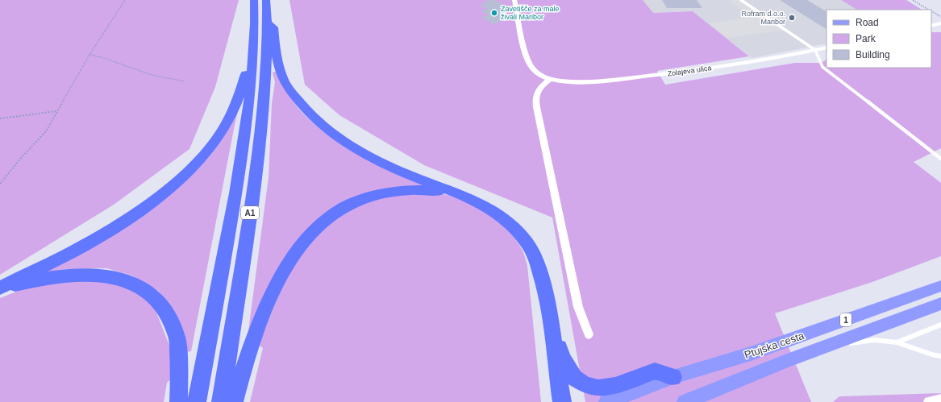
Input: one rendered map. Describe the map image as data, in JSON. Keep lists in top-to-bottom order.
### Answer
{
  "streets": {
    "highway": ["A1"],
    "main road": ["1", "Ptujska cesta"],
    "street": ["Zolajeva ulica"]
  },
  "places": ["Zavetišče za male živali Maribor", "Rofram d.o.o. Maribor"],
  "legend": ["Road", "Park", "Building"]
}
